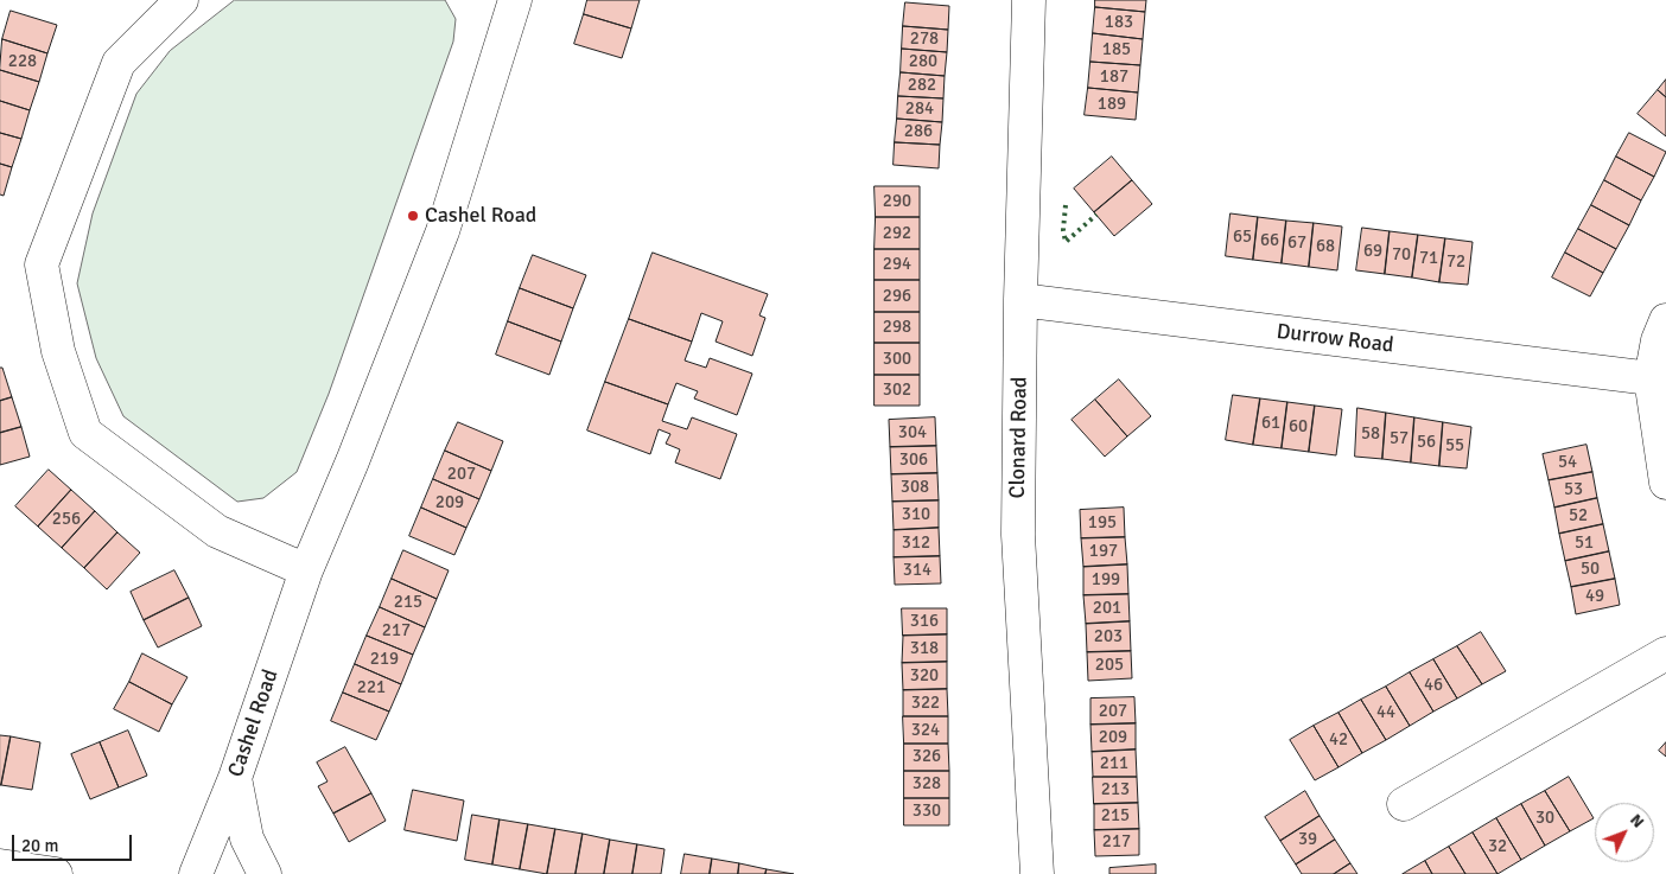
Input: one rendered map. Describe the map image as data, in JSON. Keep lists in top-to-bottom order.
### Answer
{
  "streets": {
    "street": ["Durrow Road", "Clonard Road", "Cashel Road"]
  },
  "crossings": [
    ["Durrow Road", "Clonard Road"]
  ],
  "places": ["Cashel Road"],
  "house_numbers": [
    "183",
    "278",
    "185",
    "228",
    "280",
    "187",
    "282",
    "189",
    "284",
    "286",
    "290",
    "292",
    "65",
    "66",
    "67",
    "68",
    "69",
    "70",
    "71",
    "72",
    "294",
    "296",
    "298",
    "300",
    "302",
    "61",
    "60",
    "304",
    "58",
    "57",
    "56",
    "55",
    "306",
    "54",
    "207",
    "308",
    "53",
    "209",
    "310",
    "52",
    "256",
    "195",
    "312",
    "51",
    "197",
    "50",
    "314",
    "199",
    "49",
    "215",
    "201",
    "316",
    "217",
    "203",
    "318",
    "219",
    "205",
    "320",
    "46",
    "221",
    "322",
    "207",
    "44",
    "324",
    "209",
    "42",
    "326",
    "211",
    "328",
    "213",
    "330",
    "215",
    "30",
    "39",
    "217",
    "32"
  ],
  "scale_bar": "20 m",
  "north": "top right"
}
